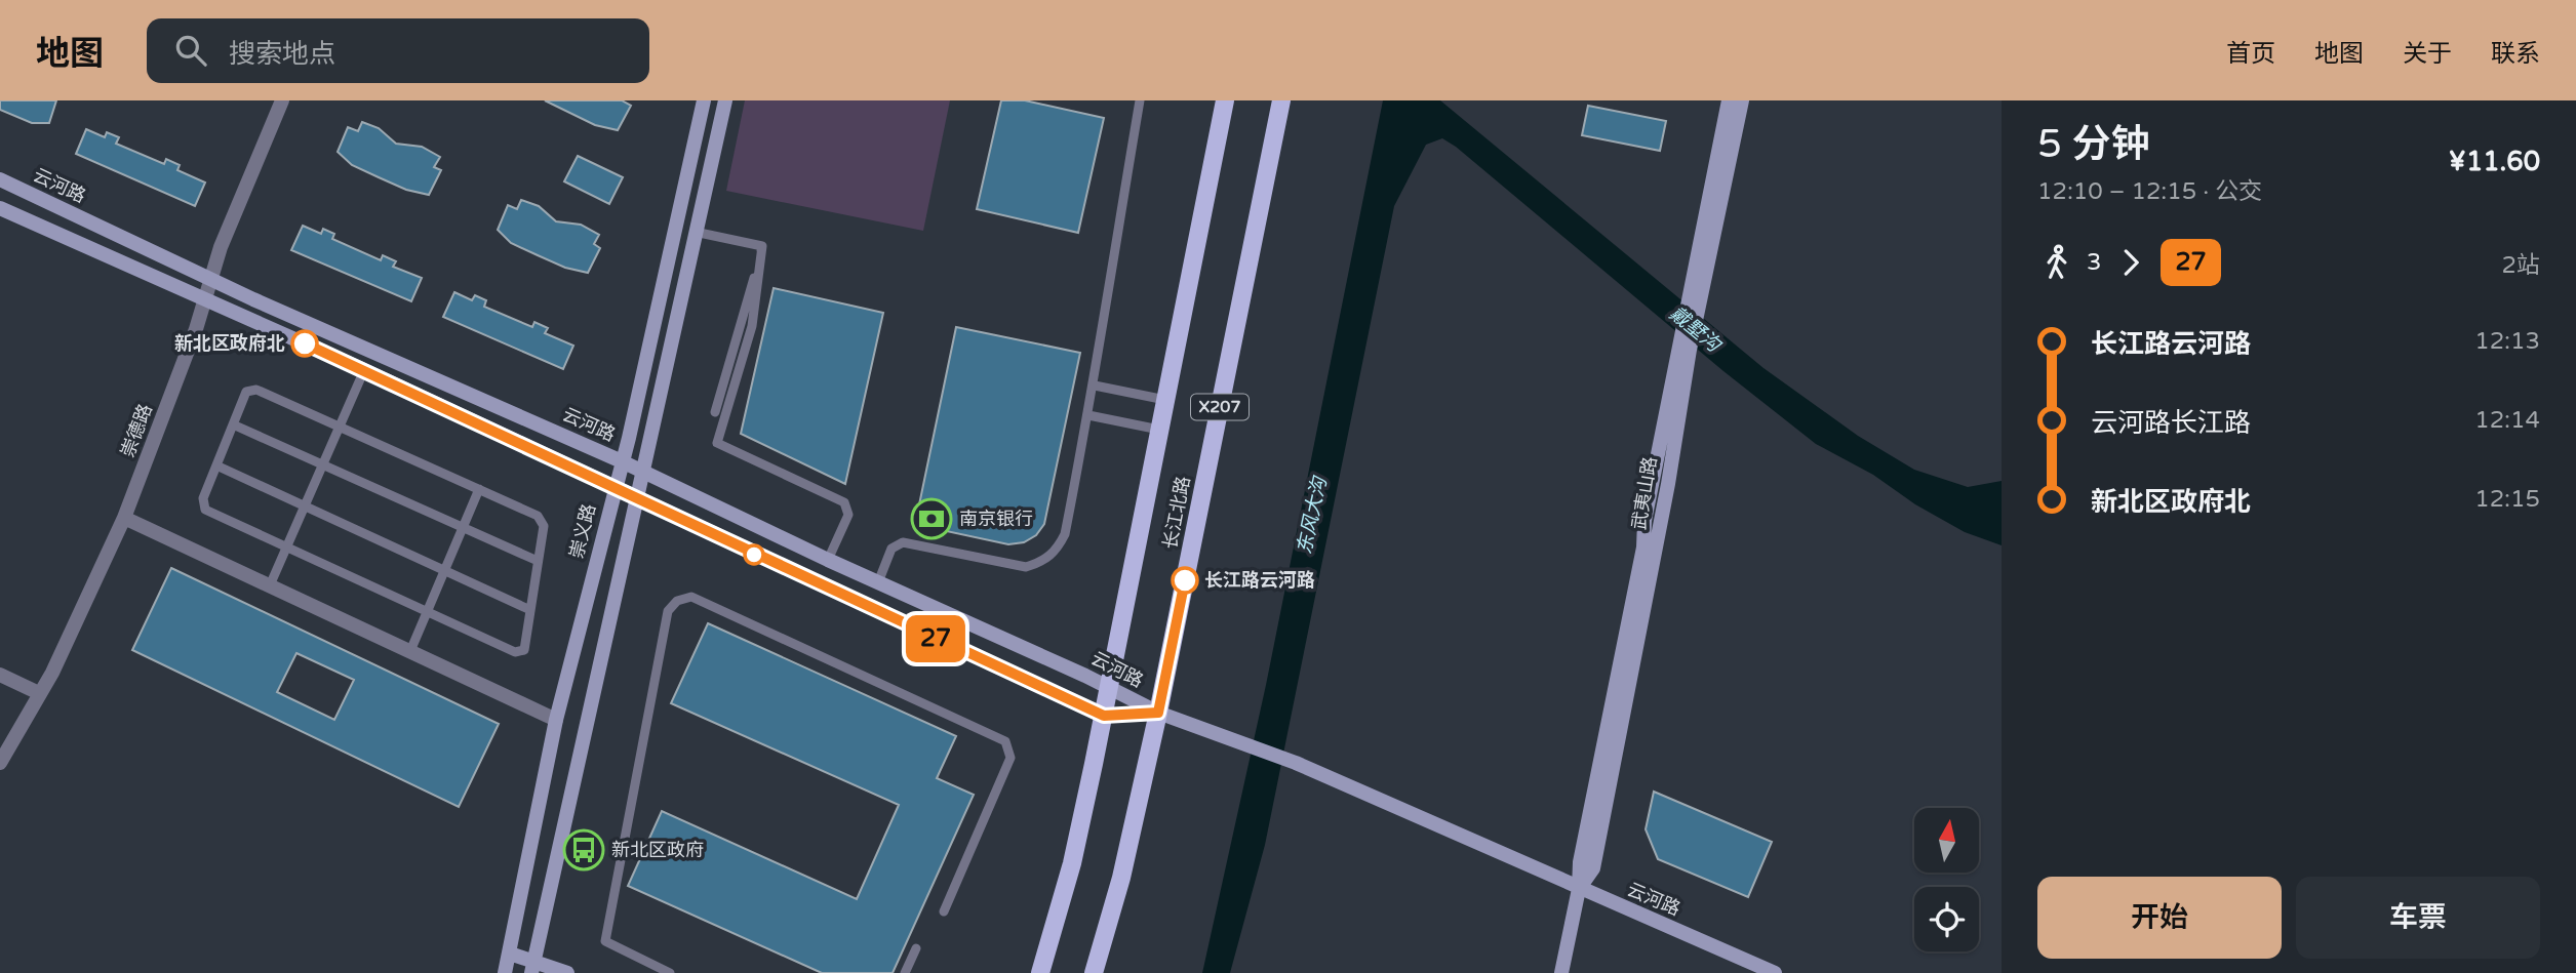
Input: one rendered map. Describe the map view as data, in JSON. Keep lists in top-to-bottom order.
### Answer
{
  "streets": {
    "main road": ["X207", "长江北路"],
    "street": [
      "云河路",
      "崇德路",
      "武夷山路",
      "崇义路"
    ]
  },
  "crossings": [
    ["云河路", "崇德路"],
    ["云河路", "武夷山路"],
    ["云河路", "长江北路"],
    ["云河路", "崇义路"]
  ],
  "water": ["戴墅沟", "东风大沟"],
  "places": {
    "other": ["新北区政府北", "长江路云河路"],
    "bank": ["南京银行"],
    "bus stop": ["新北区政府"]
  },
  "lines": ["bus line 27"],
  "north": "top",
  "page": {
    "header": "地图",
    "search": "搜索地点",
    "nav": [
      "首页",
      "地图",
      "关于",
      "联系"
    ],
    "on_map": "27",
    "heading": ["5 分钟", "12:10 – 12:15 · 公交", "¥11.60"],
    "legs": ["3", "27", "2站"],
    "list": [
      {
        "name": "长江路云河路",
        "value": "12:13"
      },
      {
        "name": "云河路长江路",
        "value": "12:14"
      },
      {
        "name": "新北区政府北",
        "value": "12:15"
      }
    ],
    "buttons": ["开始", "车票"]
  }
}
